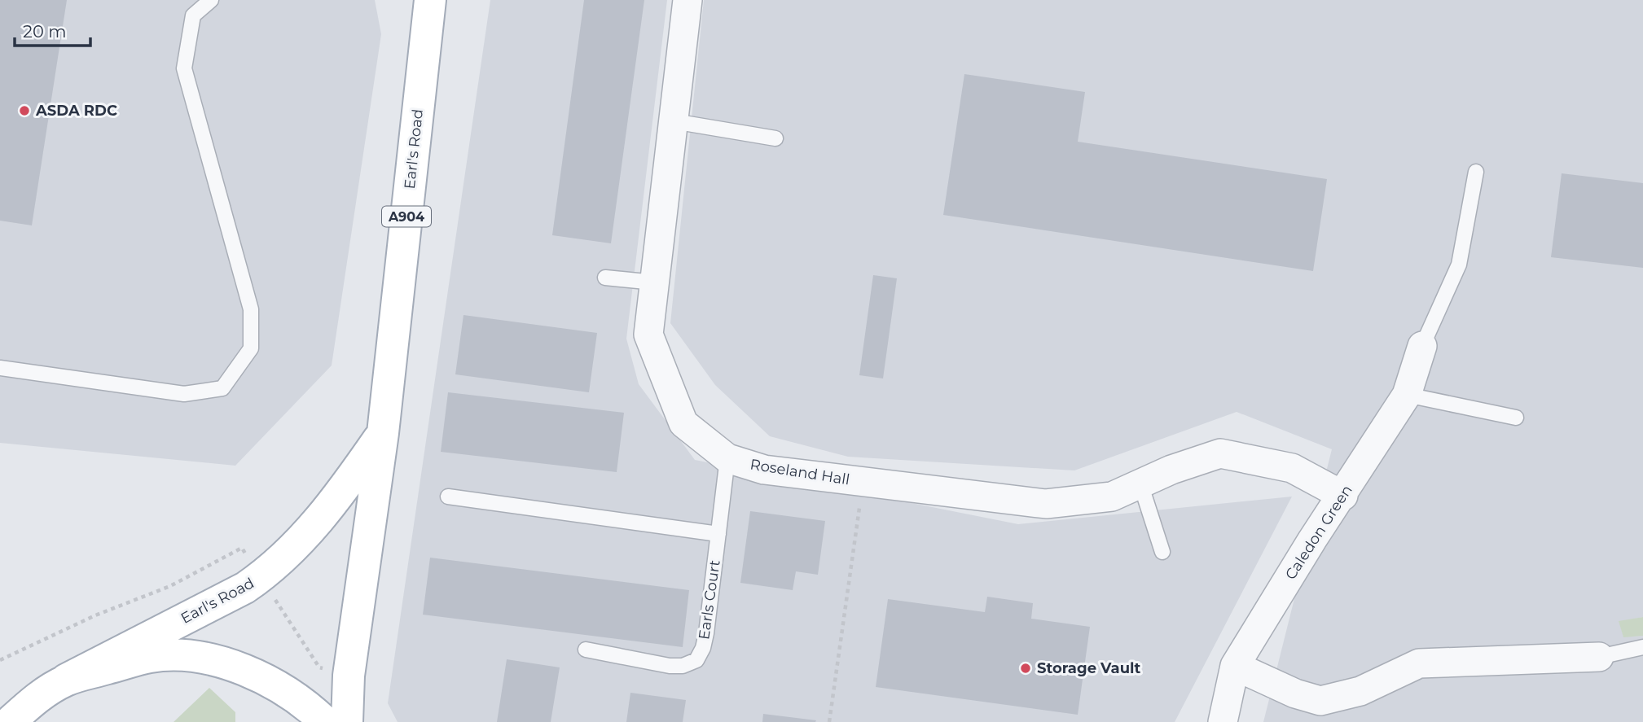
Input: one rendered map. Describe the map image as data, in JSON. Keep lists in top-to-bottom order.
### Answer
{
  "streets": {
    "main road": ["Earl's Road", "A904"],
    "street": ["Roseland Hall", "Caledon Green"],
    "lane": ["Earls Court"]
  },
  "crossings": [
    ["Roseland Hall", "Caledon Green"],
    ["Roseland Hall", "Earls Court"]
  ],
  "places": ["ASDA RDC", "Storage Vault"],
  "scale_bar": "20 m"
}
